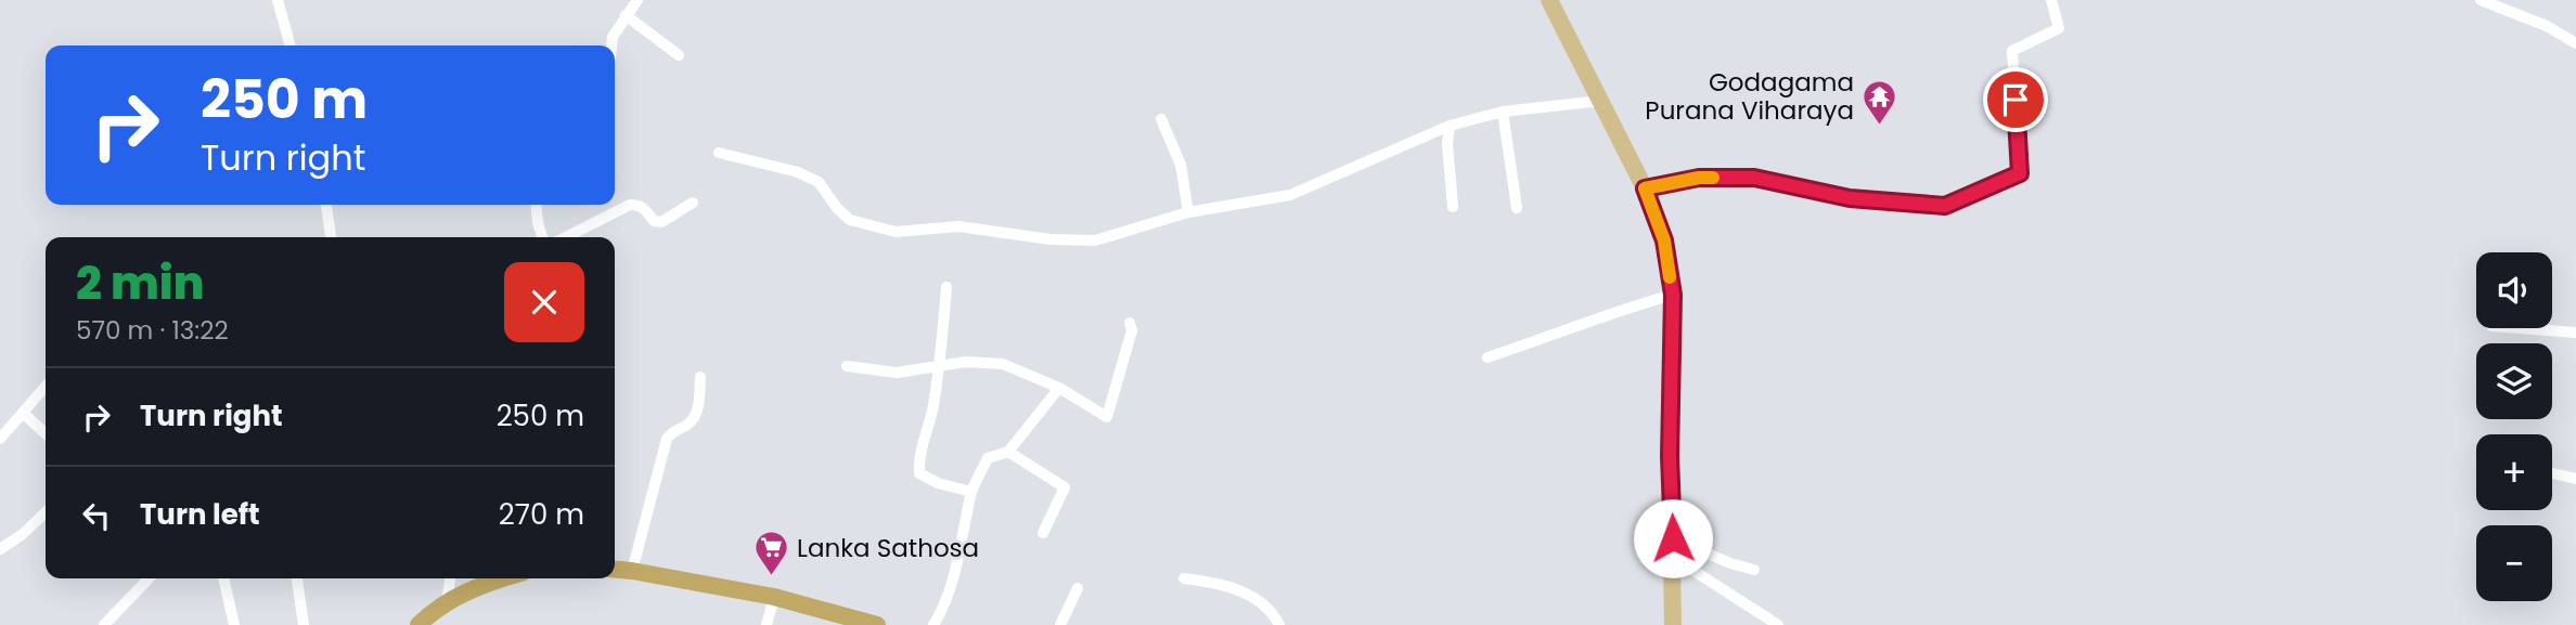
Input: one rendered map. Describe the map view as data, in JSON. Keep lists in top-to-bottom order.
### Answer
{
  "places": {
    "temple": ["Godagama Purana Viharaya"],
    "supermarket": ["Lanka Sathosa"]
  },
  "page": {
    "turn": ["250 m", "Turn right"],
    "heading": ["2 min", "570 m · 13:22"],
    "map_buttons": ["+", "−"],
    "list": [
      {
        "name": "Turn right",
        "value": "250 m"
      },
      {
        "name": "Turn left",
        "value": "270 m"
      }
    ]
  }
}
